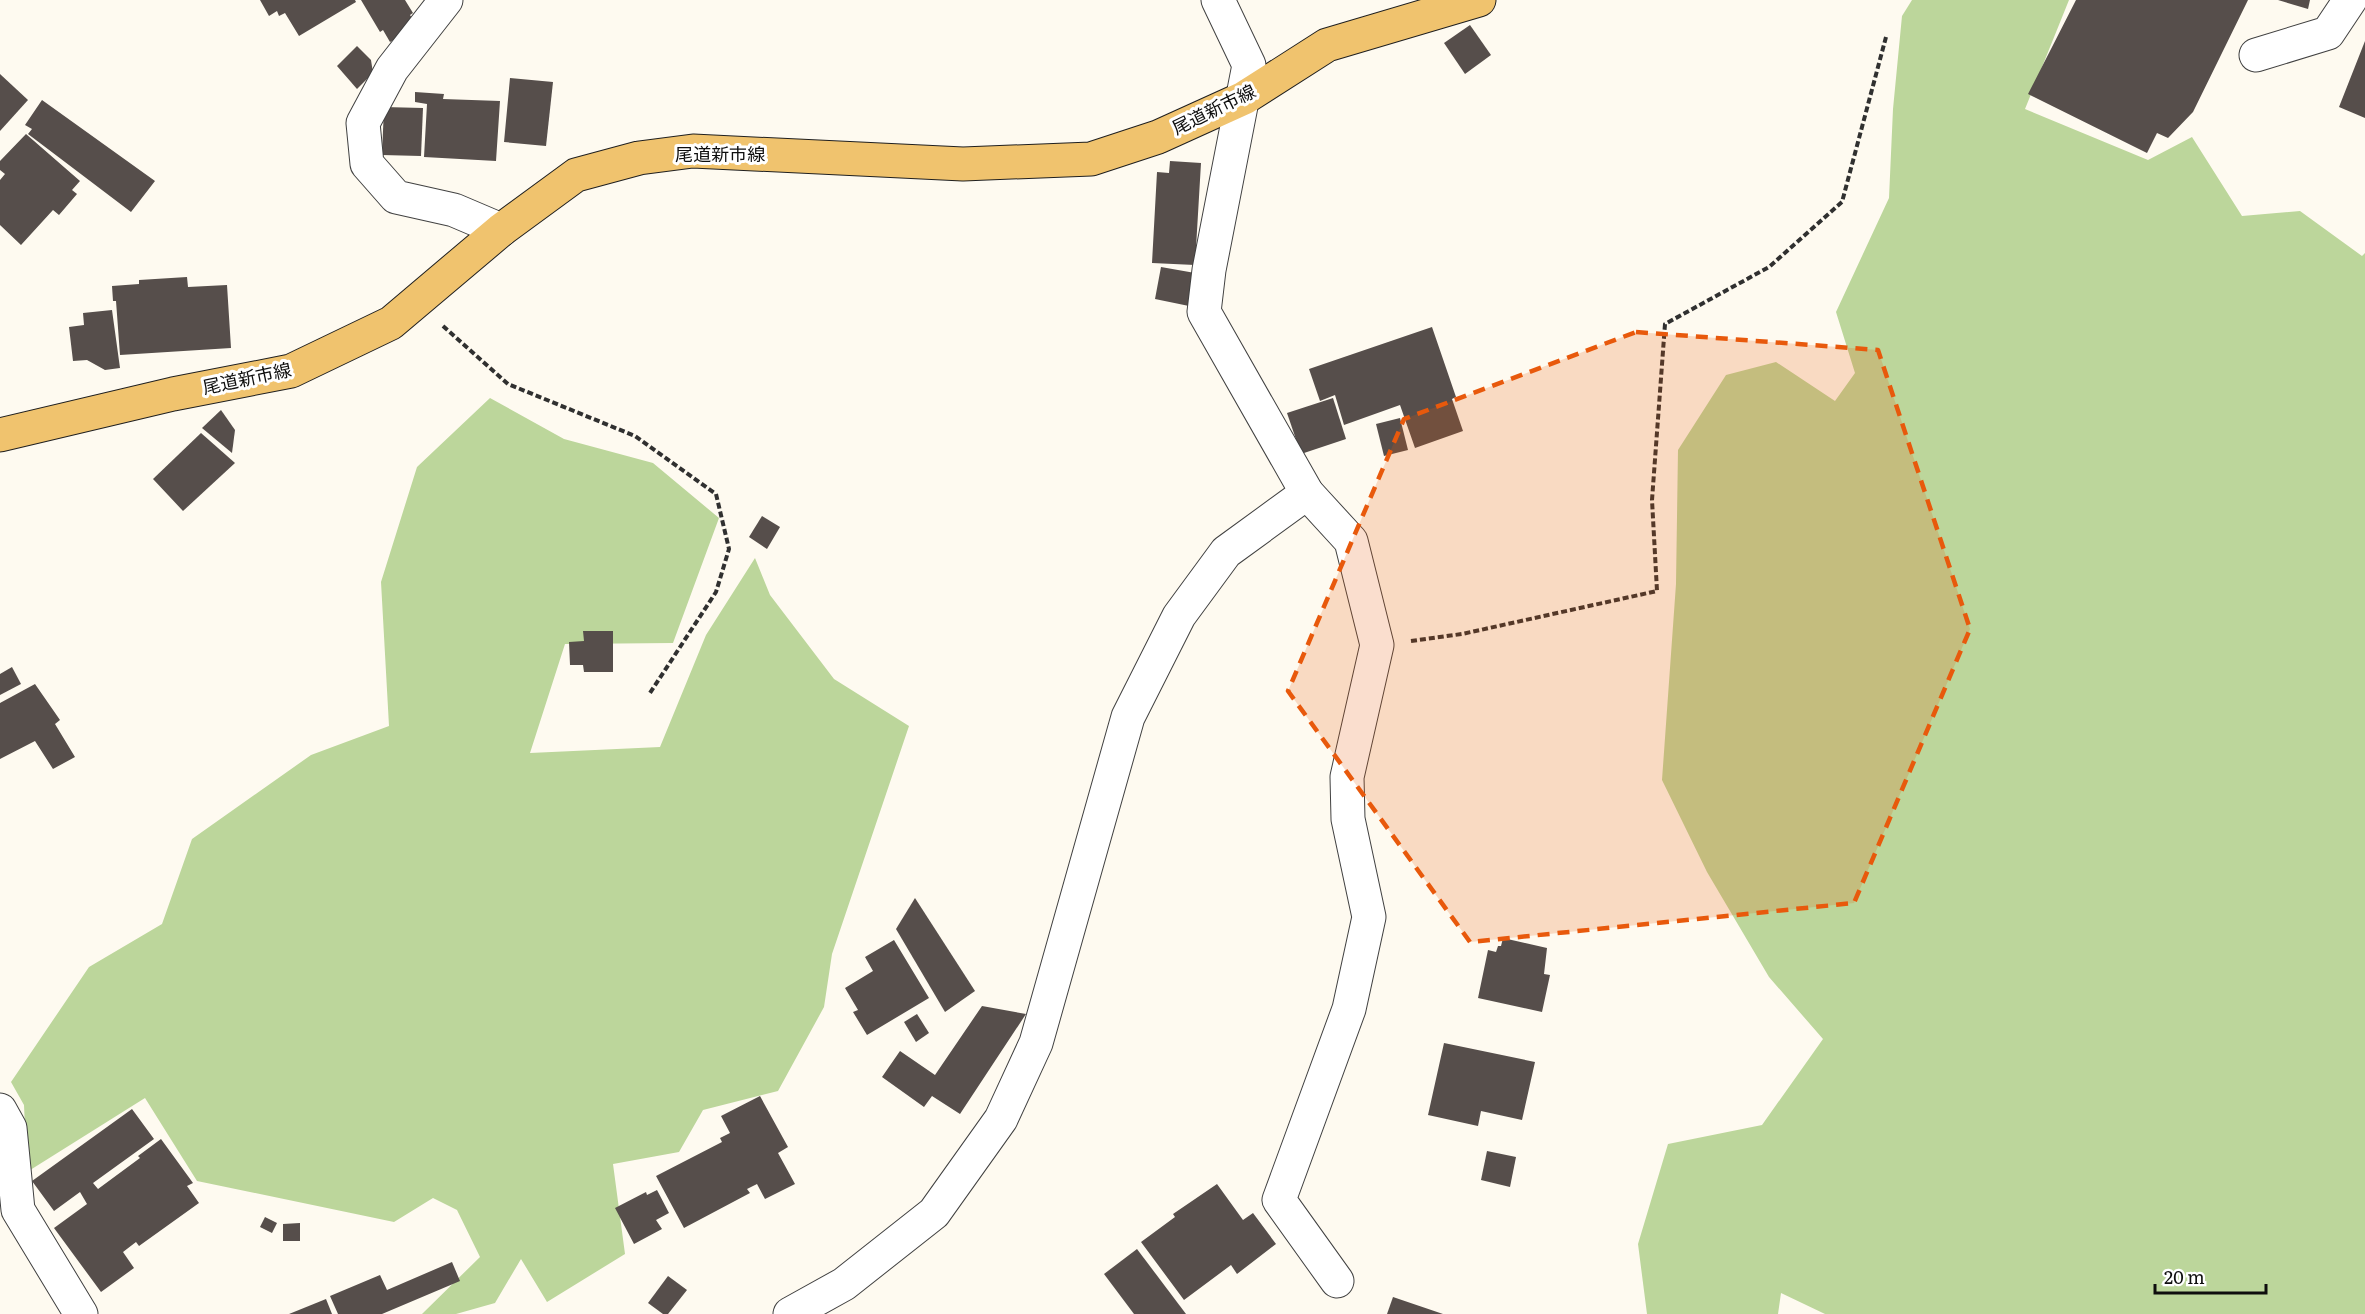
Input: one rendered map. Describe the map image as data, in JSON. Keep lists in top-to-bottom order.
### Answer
{
  "streets": {
    "main road": ["尾道新市線"]
  },
  "scale_bar": "20 m"
}
